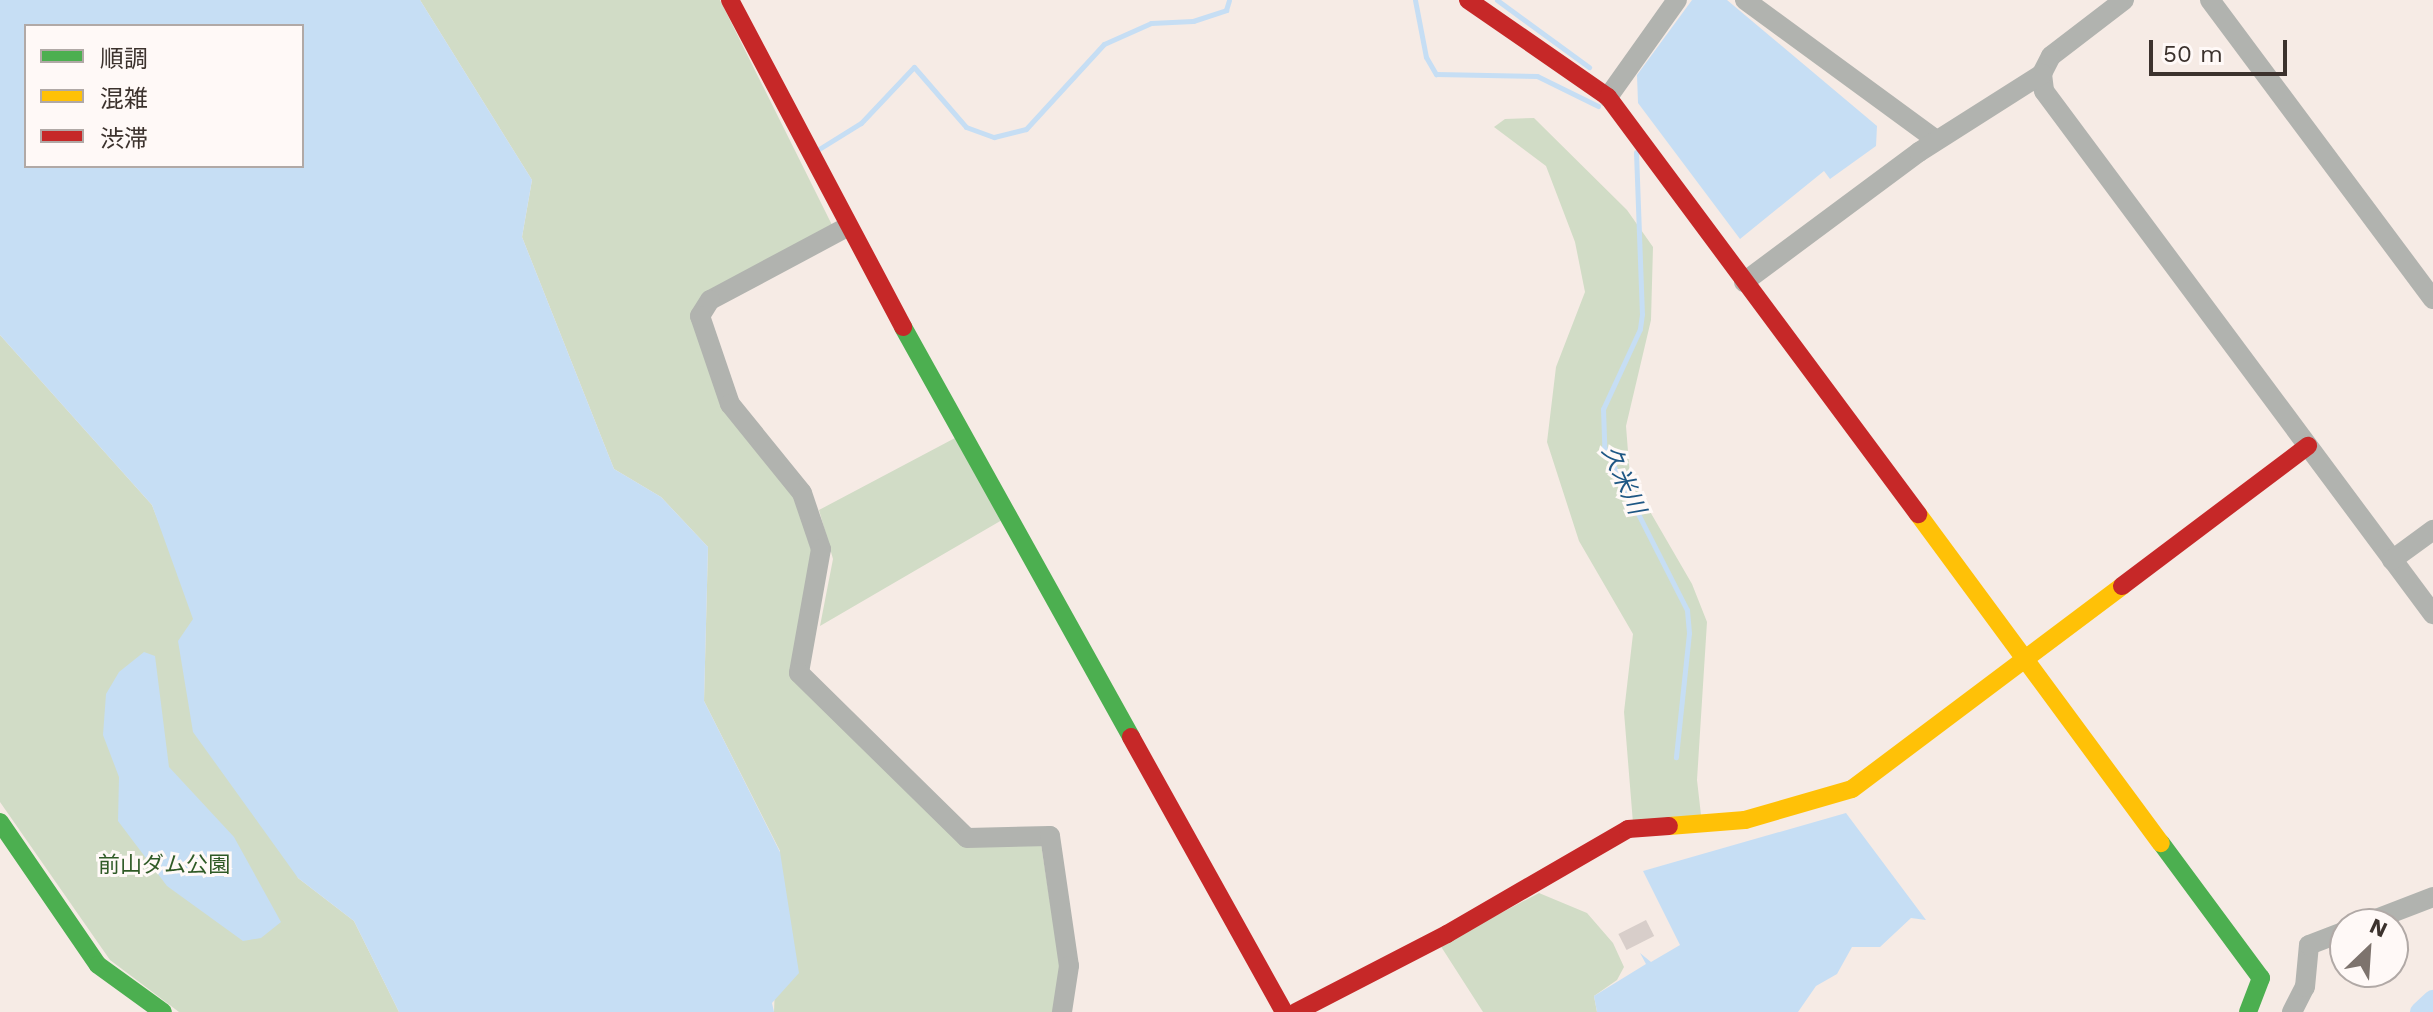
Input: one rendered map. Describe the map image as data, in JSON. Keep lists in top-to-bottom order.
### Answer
{
  "water": ["久米川"],
  "parks": ["前山ダム公園"],
  "legend": ["順調", "混雑", "渋滞"],
  "scale_bar": "50 m",
  "north": "top right"
}
